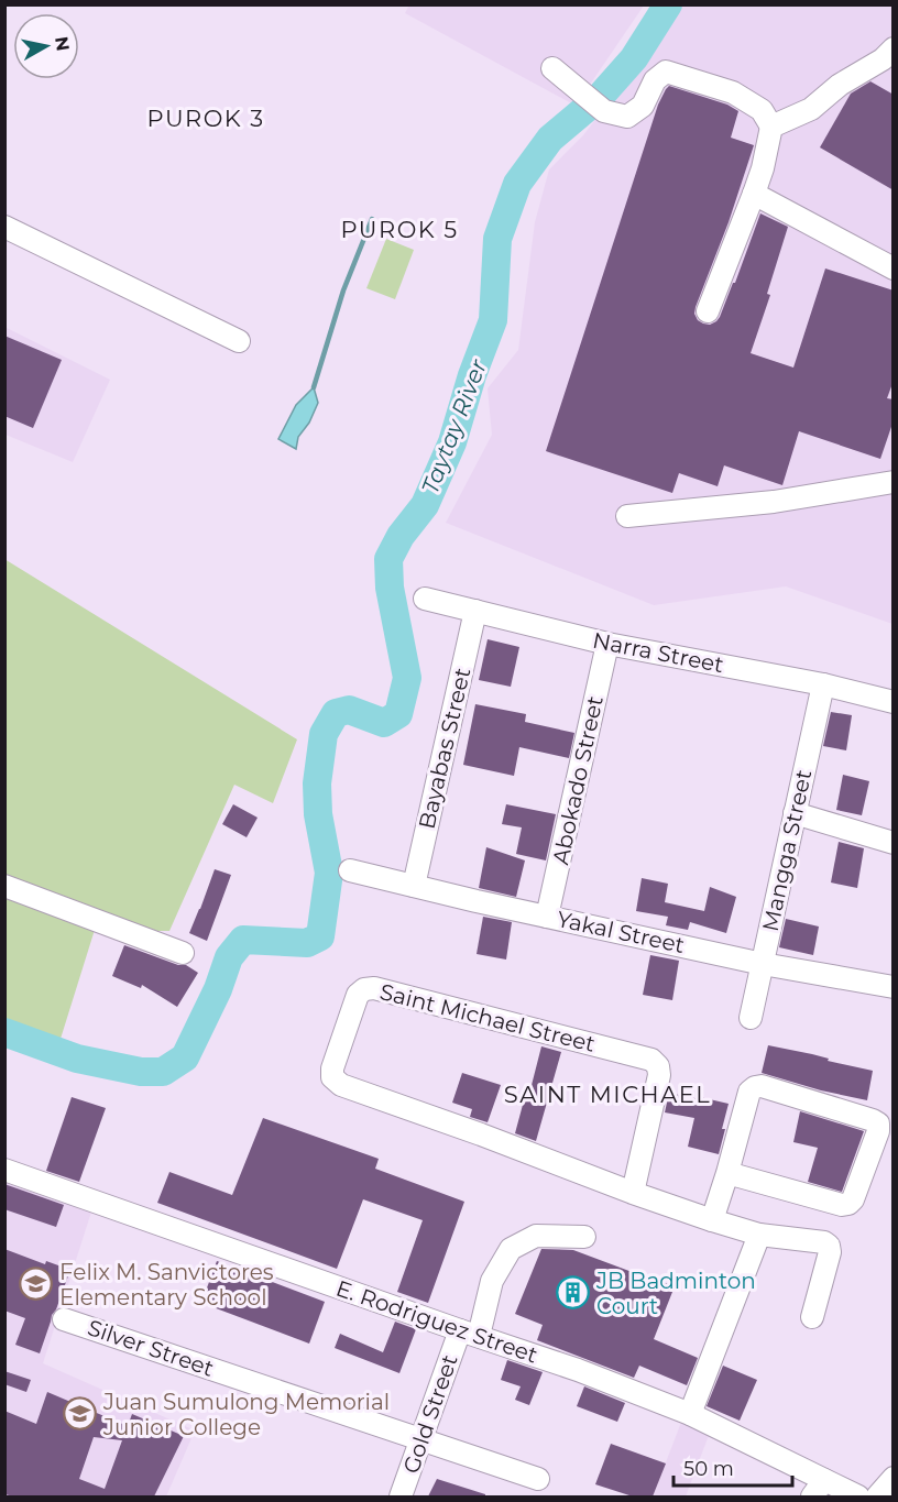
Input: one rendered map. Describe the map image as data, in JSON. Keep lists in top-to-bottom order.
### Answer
{
  "streets": {
    "street": [
      "Narra Street",
      "Bayabas Street",
      "Abokado Street",
      "Mangga Street",
      "Yakal Street",
      "Saint Michael Street",
      "E. Rodriguez Street",
      "Silver Street",
      "Gold Street"
    ]
  },
  "crossings": [
    ["Narra Street", "Bayabas Street"],
    ["Narra Street", "Abokado Street"],
    ["Narra Street", "Mangga Street"],
    ["Bayabas Street", "Yakal Street"],
    ["Abokado Street", "Yakal Street"],
    ["Mangga Street", "Yakal Street"],
    ["E. Rodriguez Street", "Gold Street"],
    ["Silver Street", "Gold Street"]
  ],
  "districts": ["PUROK 3", "PUROK 5", "SAINT MICHAEL"],
  "water": ["Taytay River"],
  "places": {
    "school or university": ["Felix M. Sanvictores Elementary School", "Juan Sumulong Memorial Junior College"],
    "building": ["JB Badminton Court"]
  },
  "scale_bar": "50 m",
  "north": "right"
}
